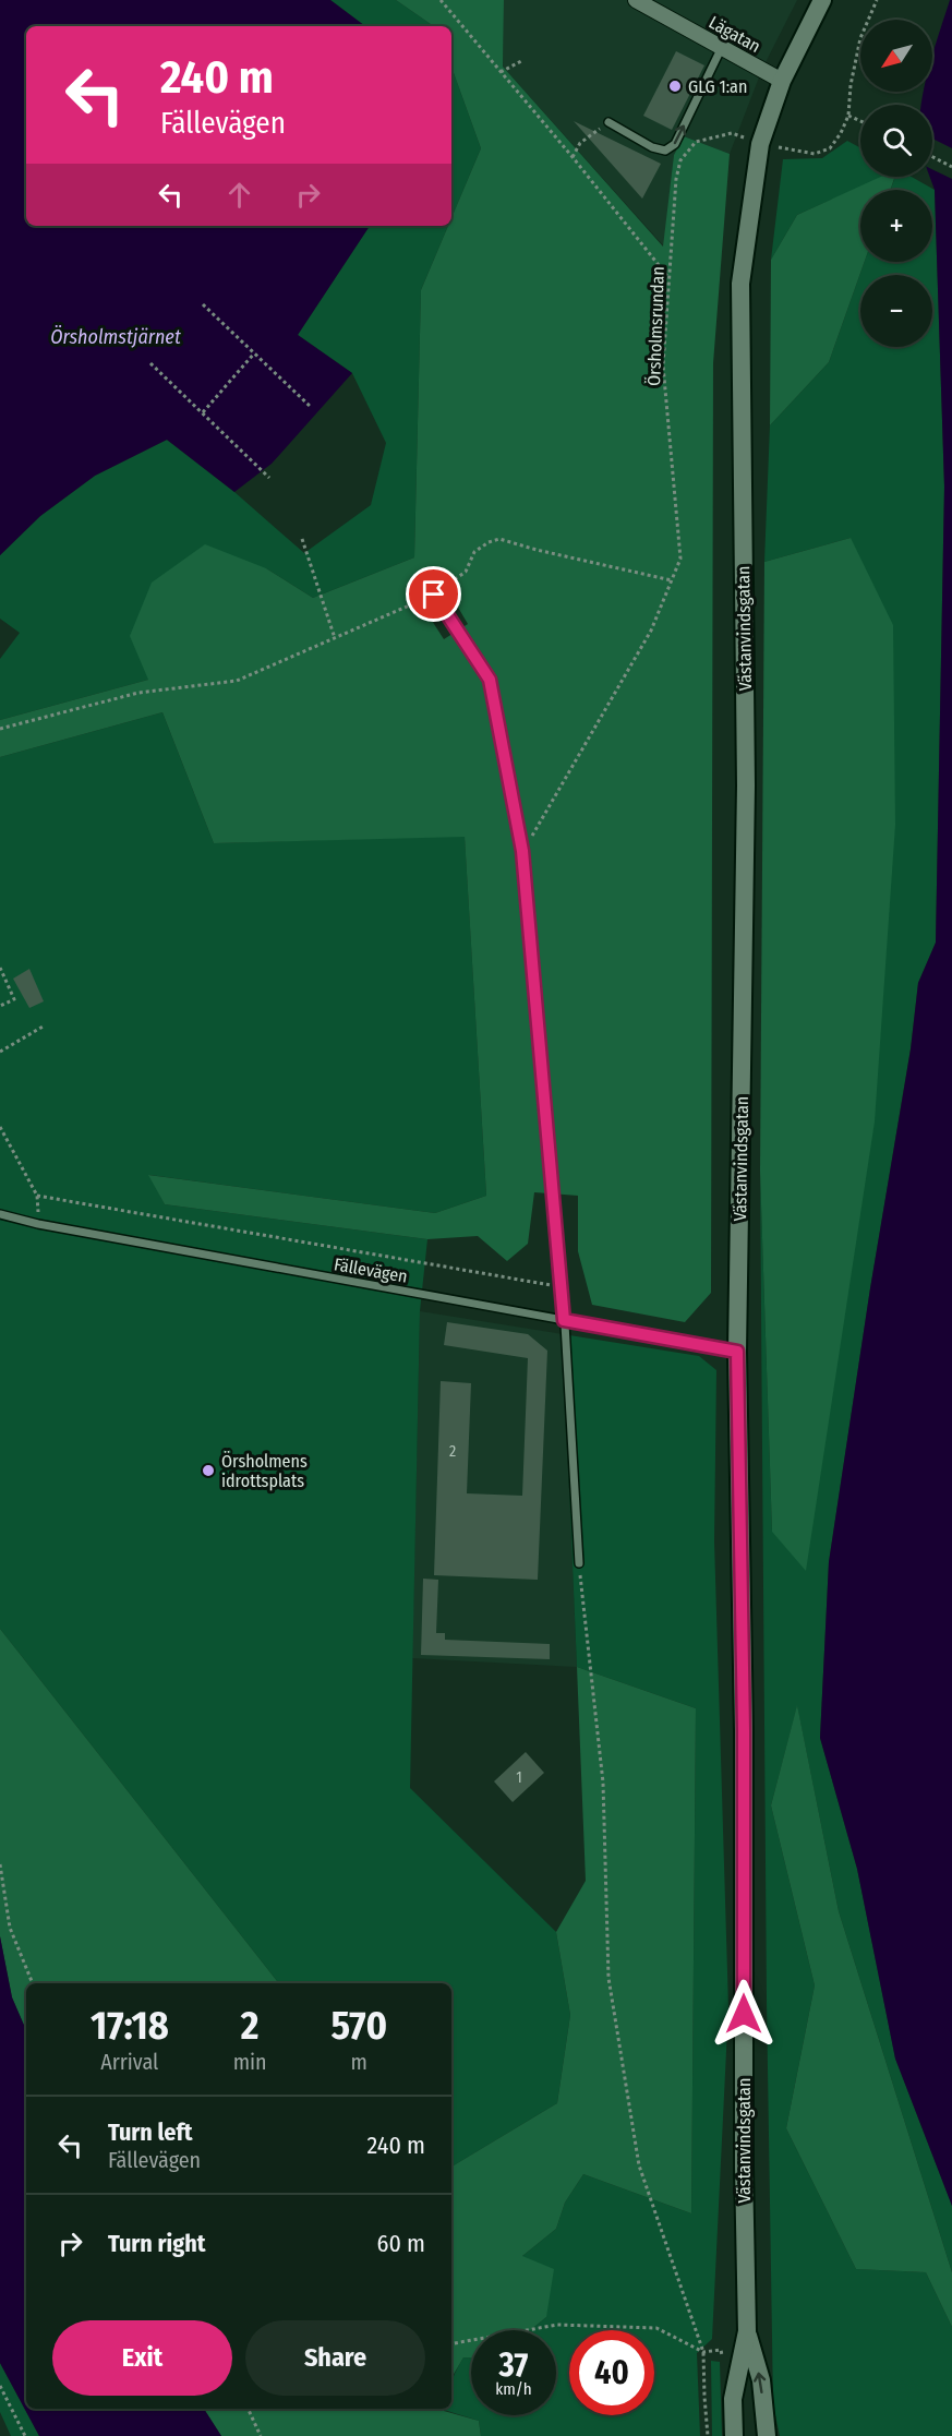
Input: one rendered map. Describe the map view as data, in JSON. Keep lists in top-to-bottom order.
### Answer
{
  "streets": {
    "street": ["Lägatan", "Västanvindsgatan"],
    "lane": ["Fällevägen"],
    "path": ["Örsholmsrundan"]
  },
  "crossings": [
    ["Lägatan", "Västanvindsgatan"],
    ["Örsholmsrundan", "Västanvindsgatan"],
    ["Västanvindsgatan", "Fällevägen"]
  ],
  "water": ["Örsholmstjärnet"],
  "places": ["GLG 1:an", "Örsholmens idrottsplats"],
  "house_numbers": ["2", "1"],
  "north": "bottom left",
  "page": {
    "map_buttons": ["+", "−"],
    "turn": ["240 m", "Fällevägen"],
    "eta": [
      "17:18",
      "Arrival",
      "2",
      "min",
      "570",
      "m"
    ],
    "list": [
      {
        "name": "Turn left",
        "note": "Fällevägen",
        "value": "240 m"
      },
      {
        "name": "Turn right",
        "value": "60 m"
      }
    ],
    "buttons": ["Exit", "Share"],
    "speed": "37 km/h",
    "limit": "40"
  }
}
